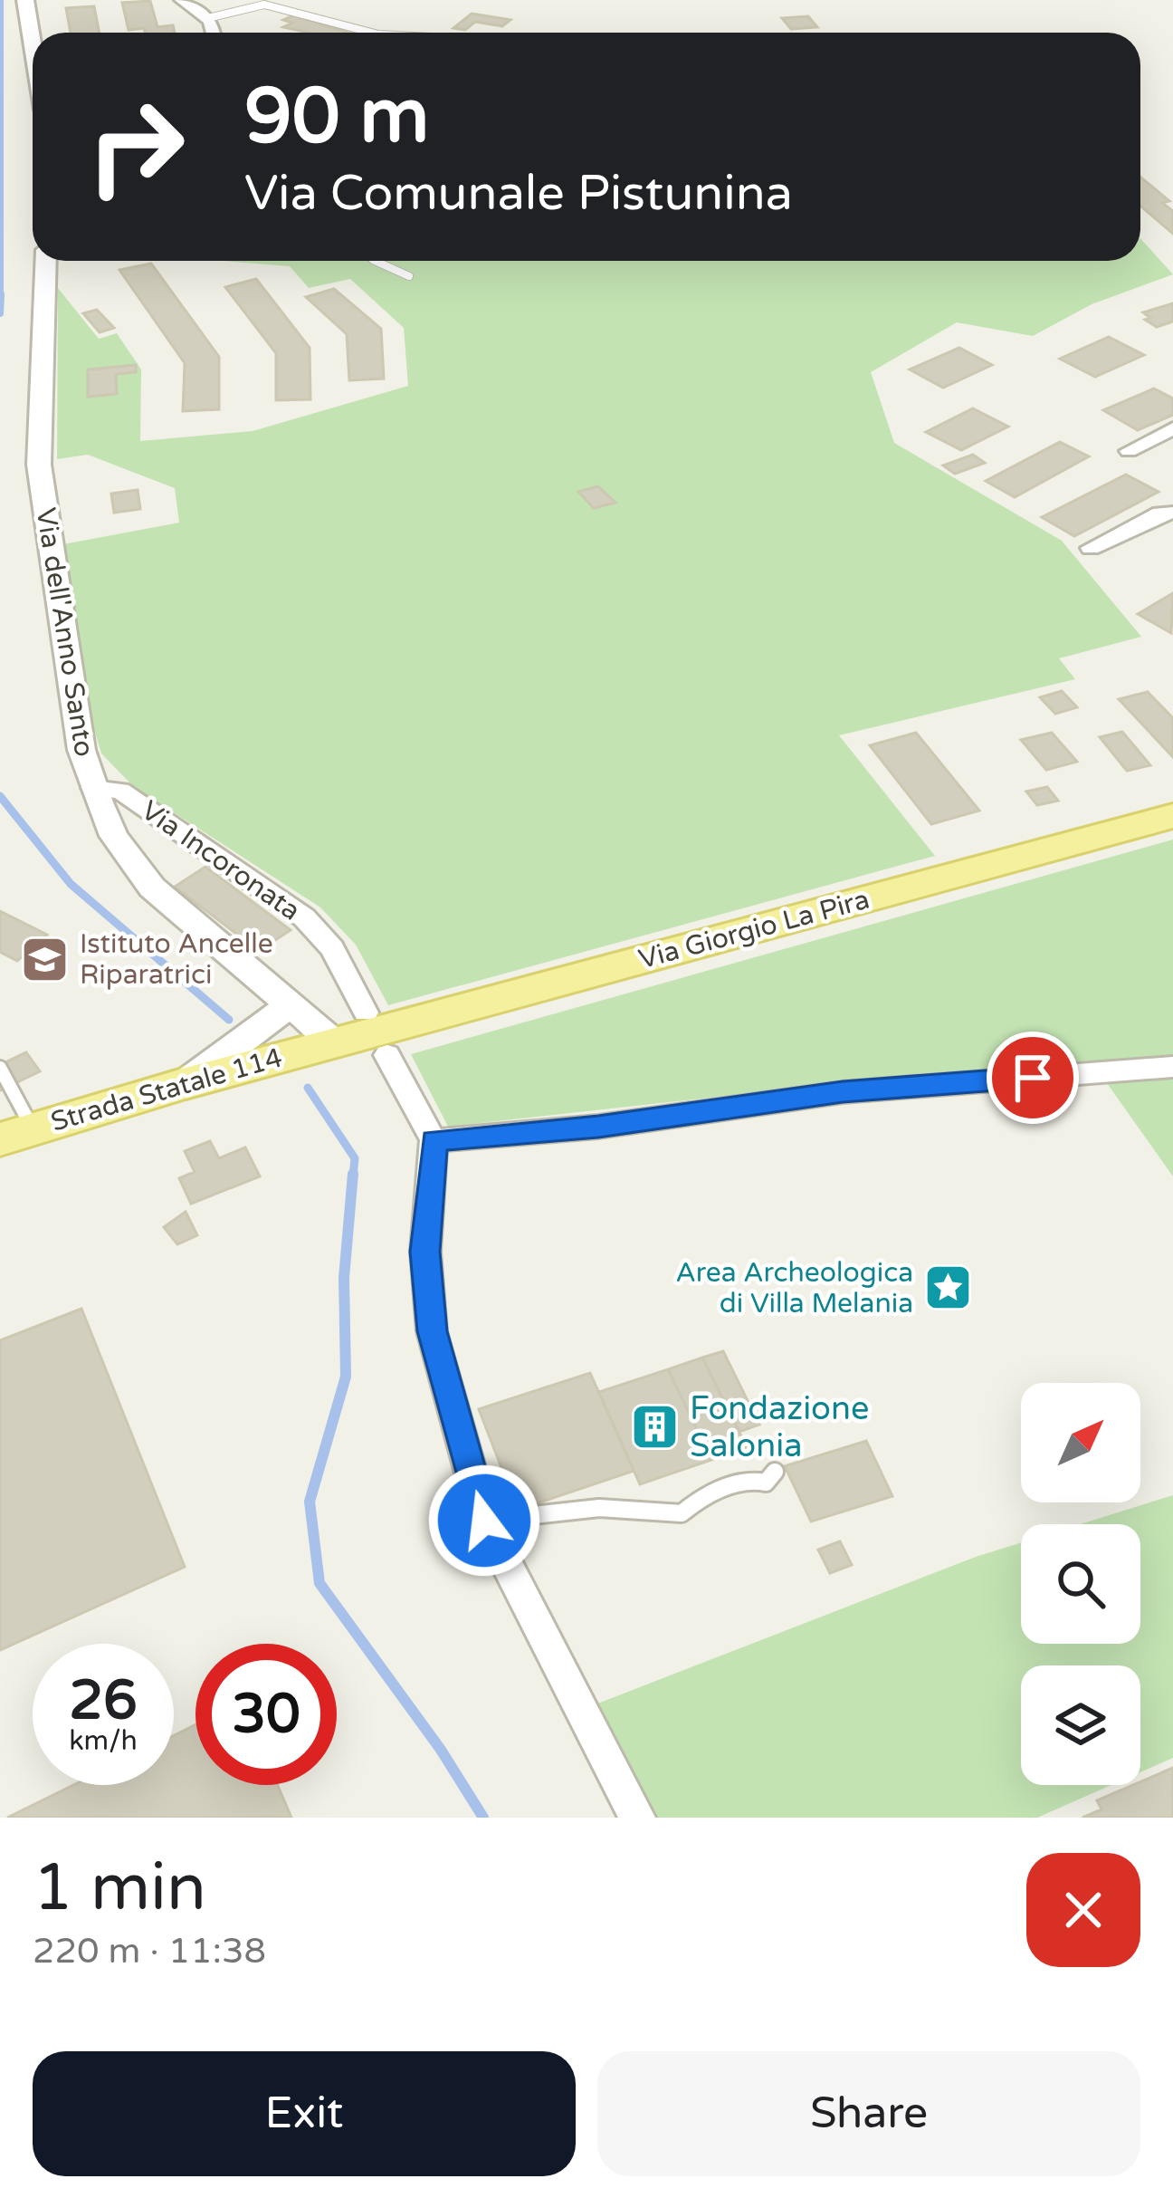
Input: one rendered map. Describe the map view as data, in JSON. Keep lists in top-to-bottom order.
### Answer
{
  "streets": {
    "main road": ["Via Giorgio La Pira", "Strada Statale 114"],
    "street": ["Via dell'Anno Santo", "Via Incoronata"]
  },
  "crossings": [
    ["Via dell'Anno Santo", "Via Incoronata"],
    ["Via dell'Anno Santo", "Via Giorgio La Pira"],
    ["Via dell'Anno Santo", "Strada Statale 114"],
    ["Via Giorgio La Pira", "Strada Statale 114"]
  ],
  "places": {
    "school or university": ["Istituto Ancelle Riparatrici"],
    "place": ["Area Archeologica di Villa Melania"],
    "building": ["Fondazione Salonia"]
  },
  "north": "top right",
  "page": {
    "turn": ["90 m", "Via Comunale Pistunina"],
    "speed": "26 km/h",
    "limit": "30",
    "heading": ["1 min", "220 m · 11:38"],
    "buttons": ["Exit", "Share"]
  }
}
